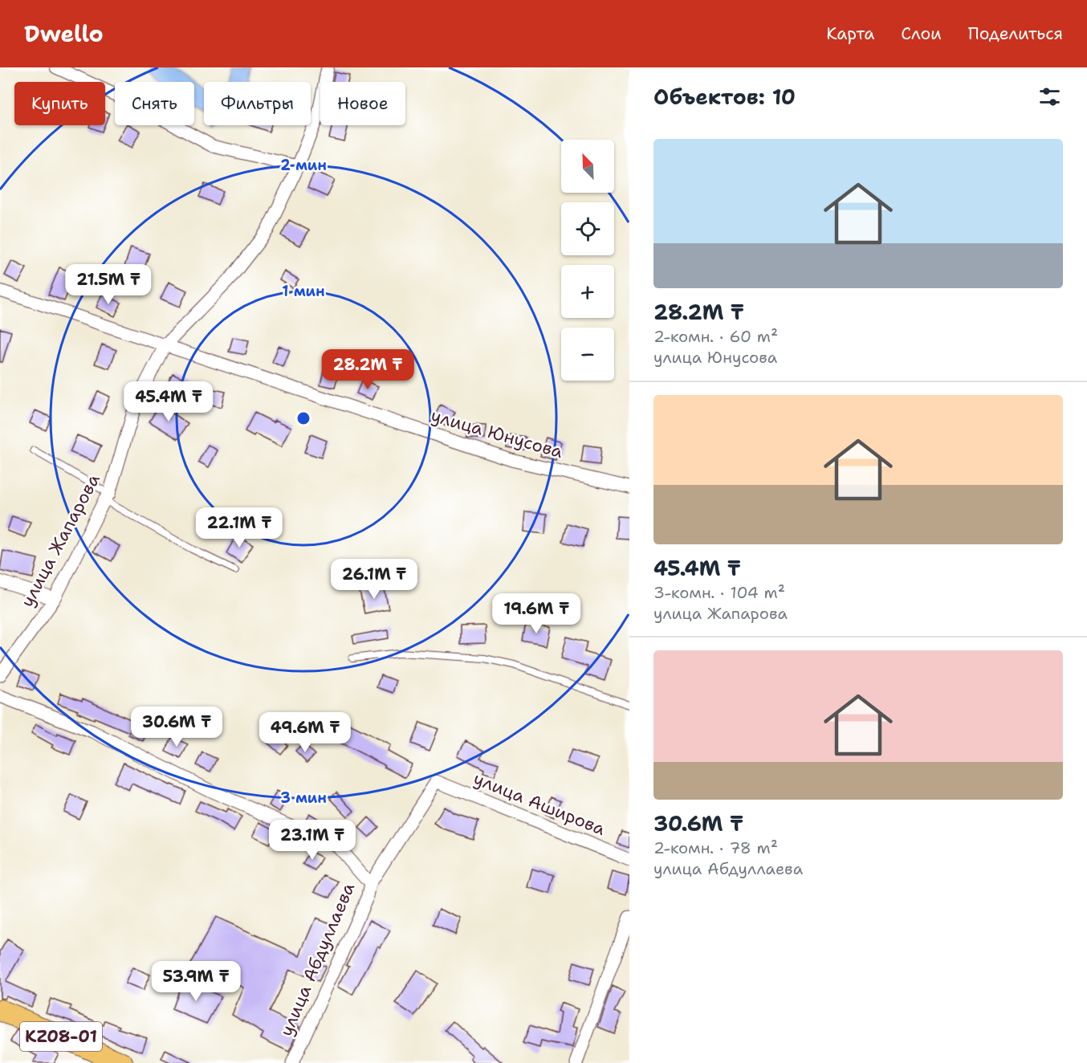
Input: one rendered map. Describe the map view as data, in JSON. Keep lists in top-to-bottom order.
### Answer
{
  "streets": {
    "main road": ["KZ08-01"],
    "street": [
      "улица Юнусова",
      "улица Жапарова",
      "улица Аширова",
      "улица Абдуллаева"
    ]
  },
  "crossings": [
    ["улица Юнусова", "улица Жапарова"],
    ["улица Аширова", "улица Абдуллаева"]
  ],
  "north": "top left",
  "page": {
    "header": "Dwello",
    "nav": ["Карта", "Слои", "Поделиться"],
    "heading": "Объектов: 10",
    "chip": [
      "Купить",
      "Снять",
      "Фильтры",
      "Новое"
    ],
    "list": [
      {
        "name": "28.2M ₸",
        "note": "2-комн. · 60 m² · улица Юнусова"
      },
      {
        "name": "45.4M ₸",
        "note": "3-комн. · 104 m² · улица Жапарова"
      },
      {
        "name": "30.6M ₸",
        "note": "2-комн. · 78 m² · улица Абдуллаева"
      }
    ],
    "map_buttons": ["+", "−"],
    "price": [
      "21.5M ₸",
      "28.2M ₸",
      "45.4M ₸",
      "22.1M ₸",
      "26.1M ₸",
      "19.6M ₸",
      "30.6M ₸",
      "49.6M ₸",
      "23.1M ₸",
      "53.9M ₸"
    ]
  },
  "rings": ["2 мин", "1 мин", "3 мин"]
}
